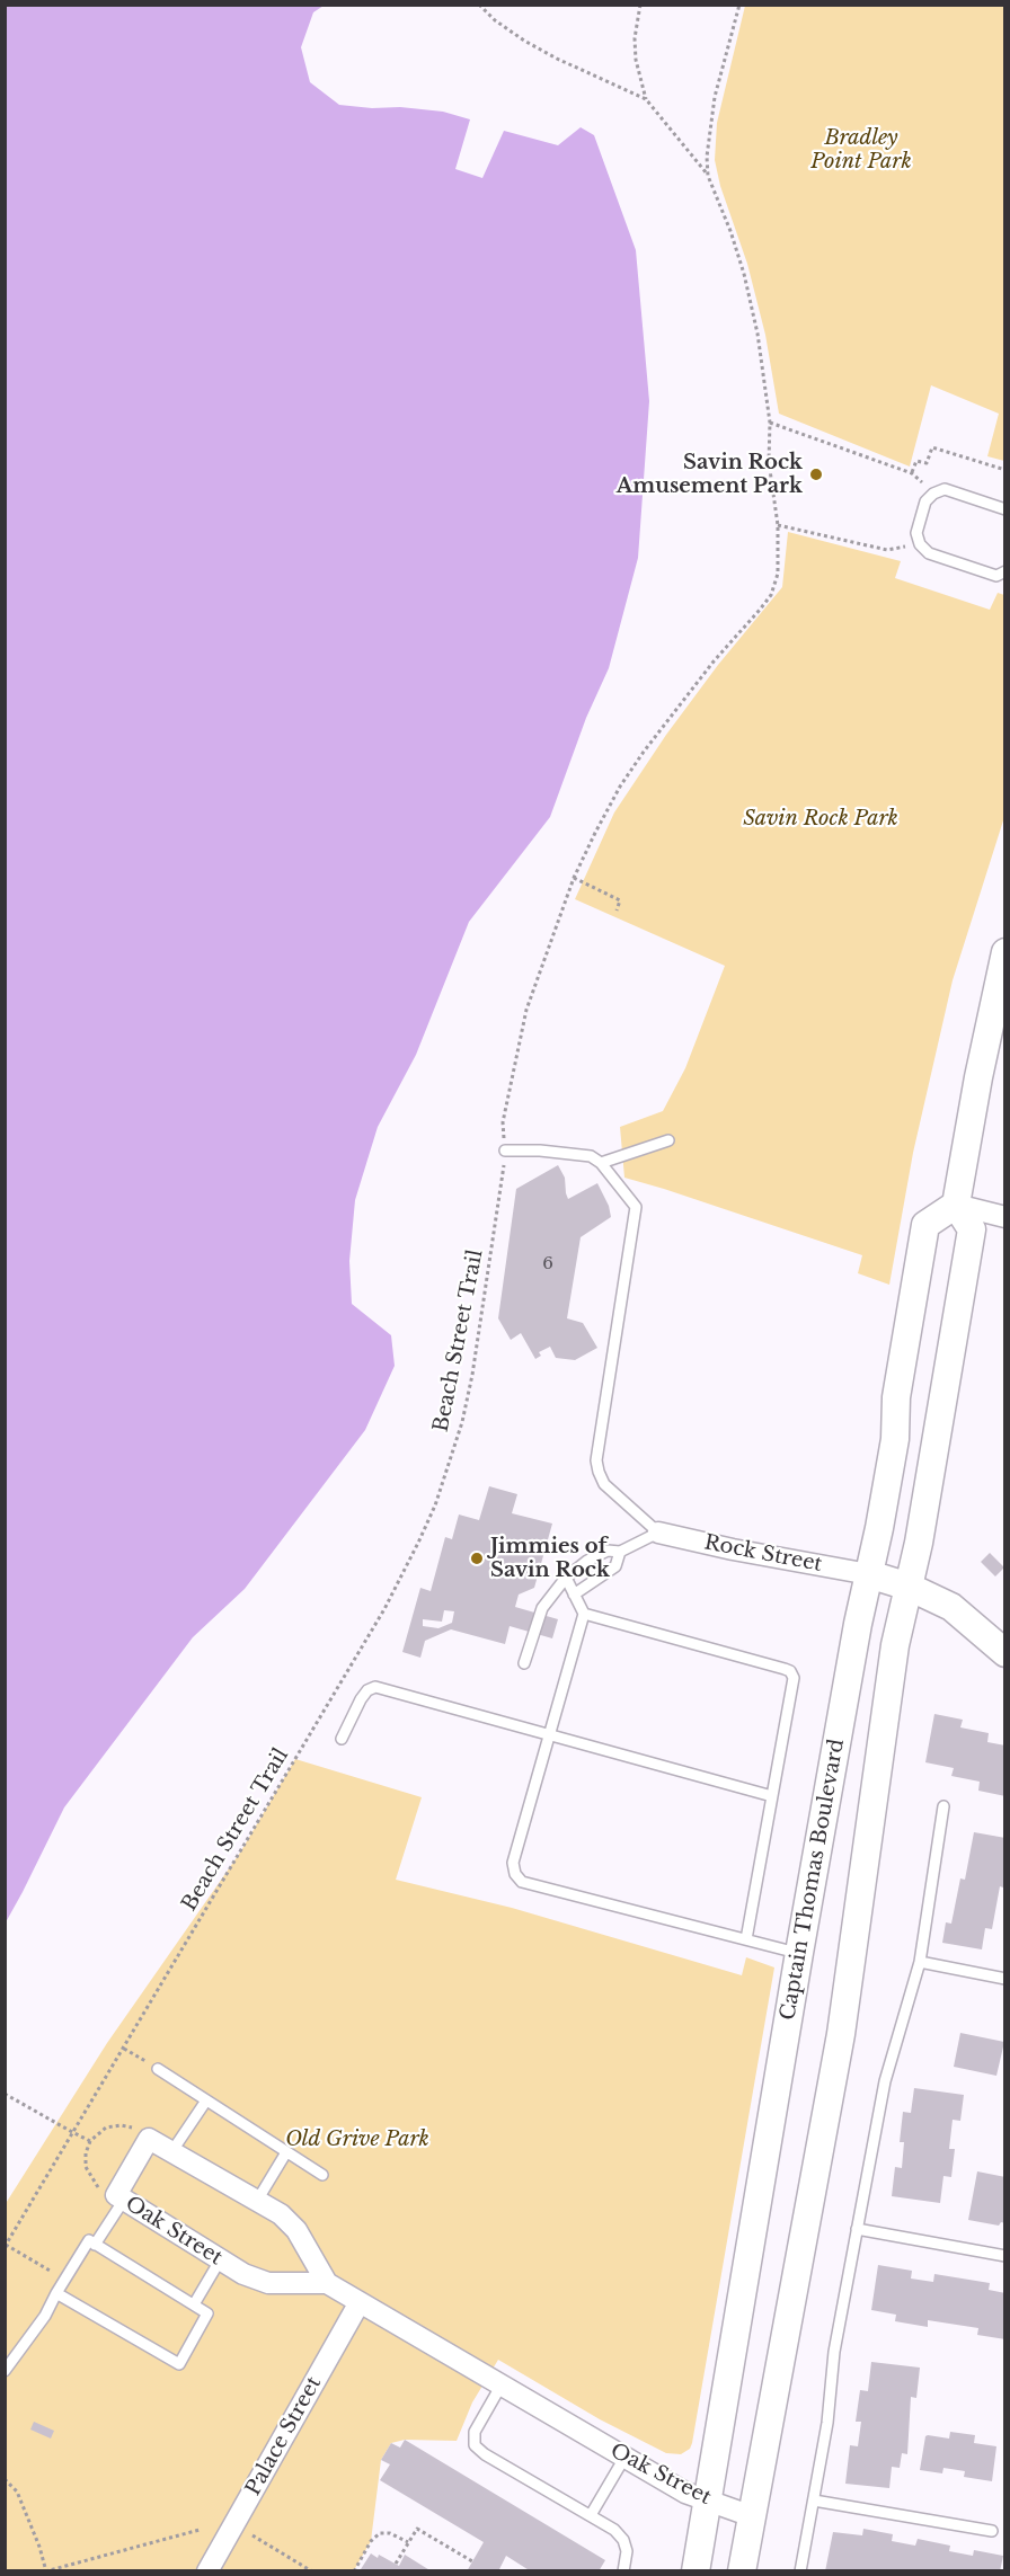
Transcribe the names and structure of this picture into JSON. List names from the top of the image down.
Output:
{
  "streets": {
    "main road": ["Captain Thomas Boulevard"],
    "street": ["Rock Street", "Oak Street", "Palace Street"],
    "path": ["Beach Street Trail"]
  },
  "crossings": [
    ["Rock Street", "Captain Thomas Boulevard"],
    ["Captain Thomas Boulevard", "Oak Street"],
    ["Oak Street", "Palace Street"]
  ],
  "parks": ["Bradley Point Park", "Savin Rock Park", "Old Grive Park"],
  "places": ["Savin Rock Amusement Park", "Jimmies of Savin Rock"],
  "house_numbers": ["6"]
}
